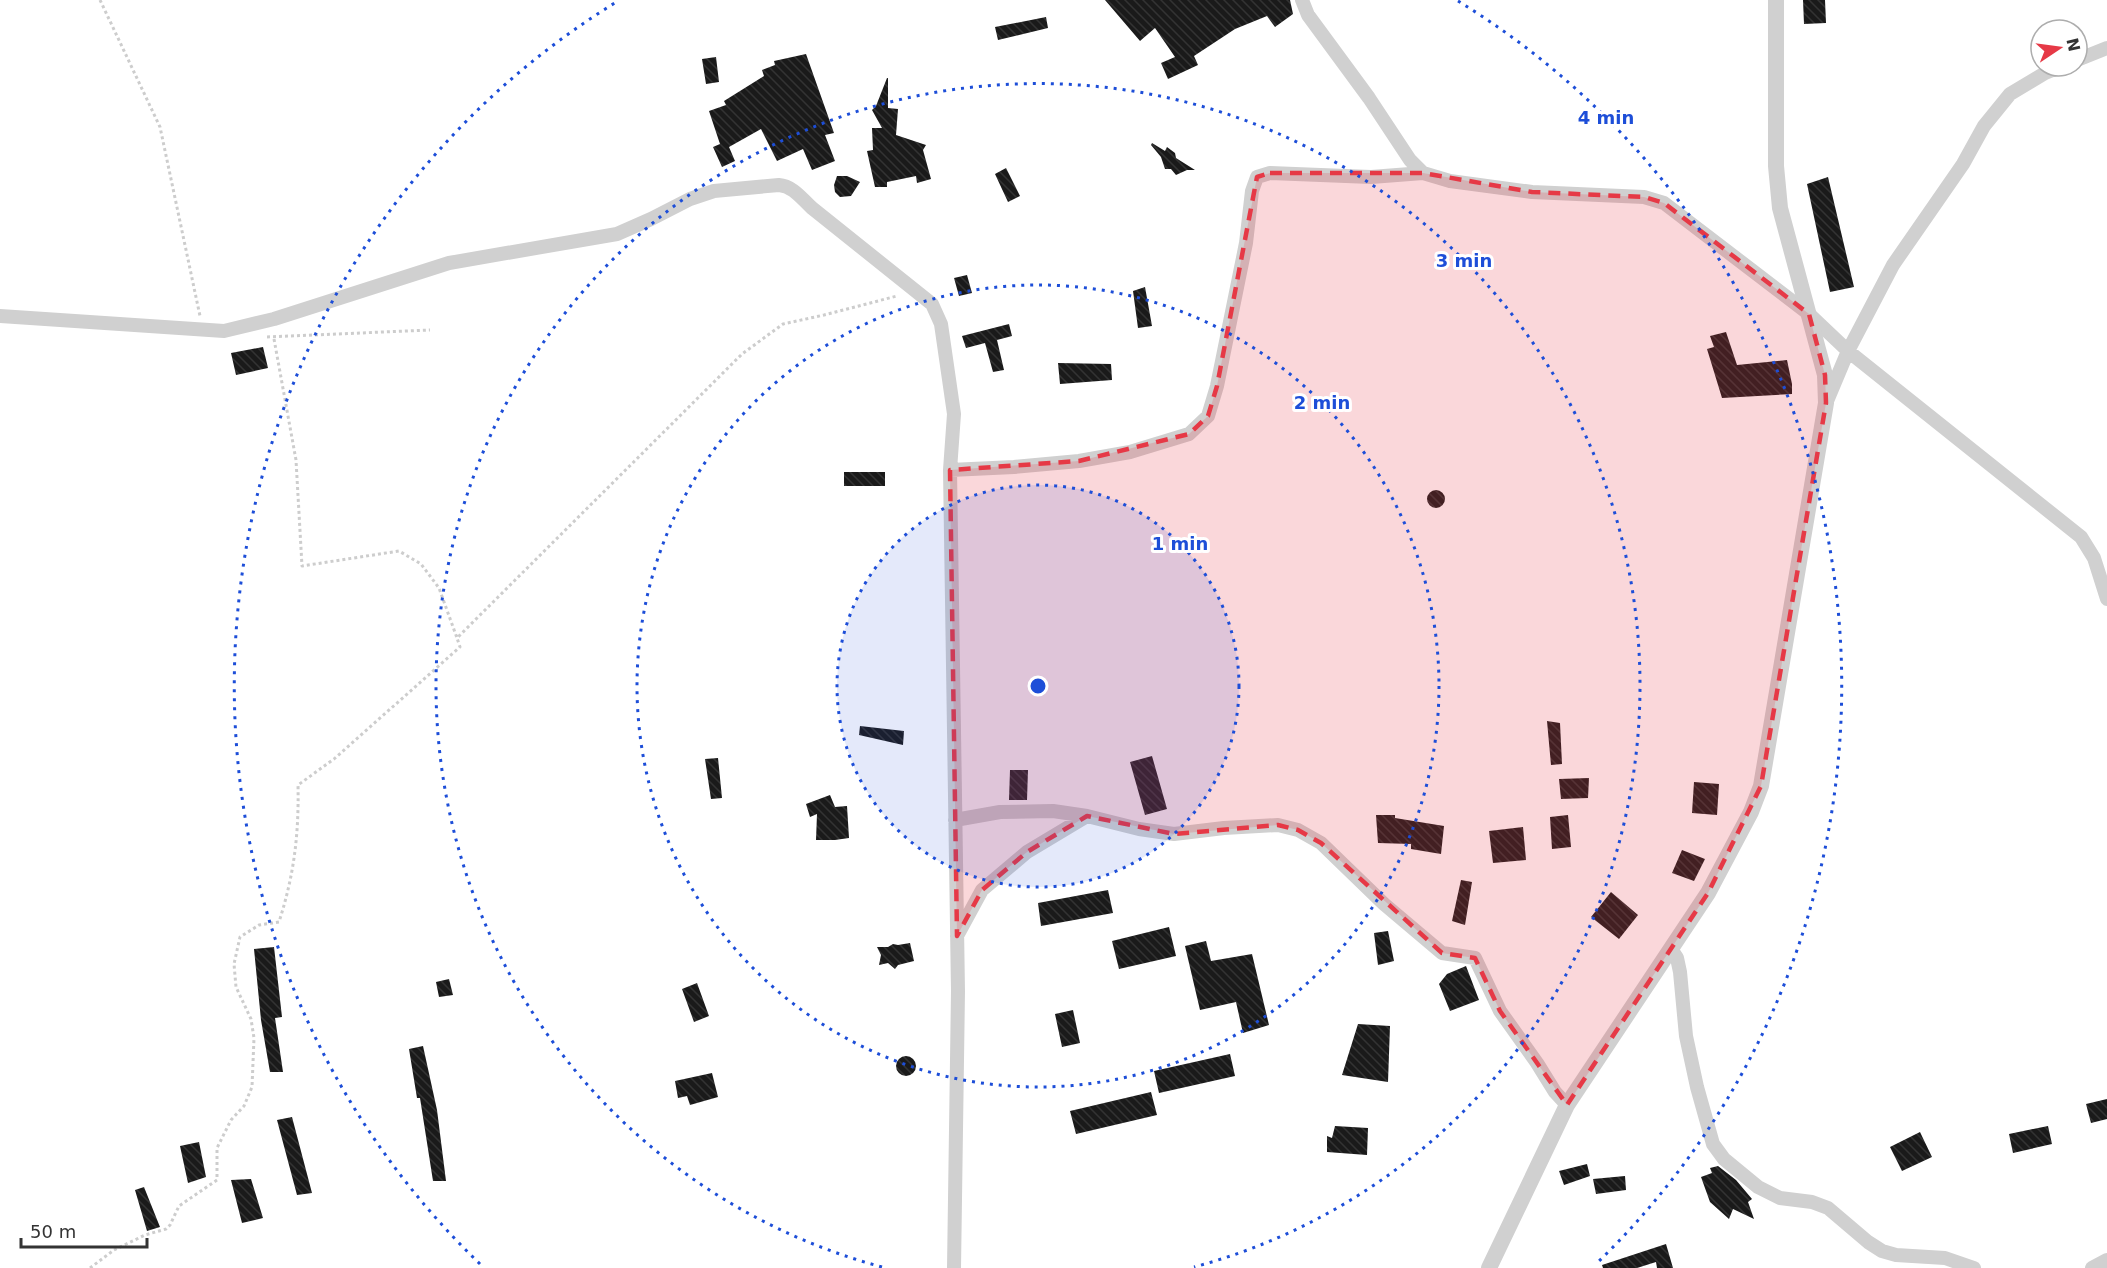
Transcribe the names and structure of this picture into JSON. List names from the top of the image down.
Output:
{
  "scale_bar": "50 m",
  "north": "right",
  "rings": [
    "4 min",
    "3 min",
    "2 min",
    "1 min"
  ]
}
